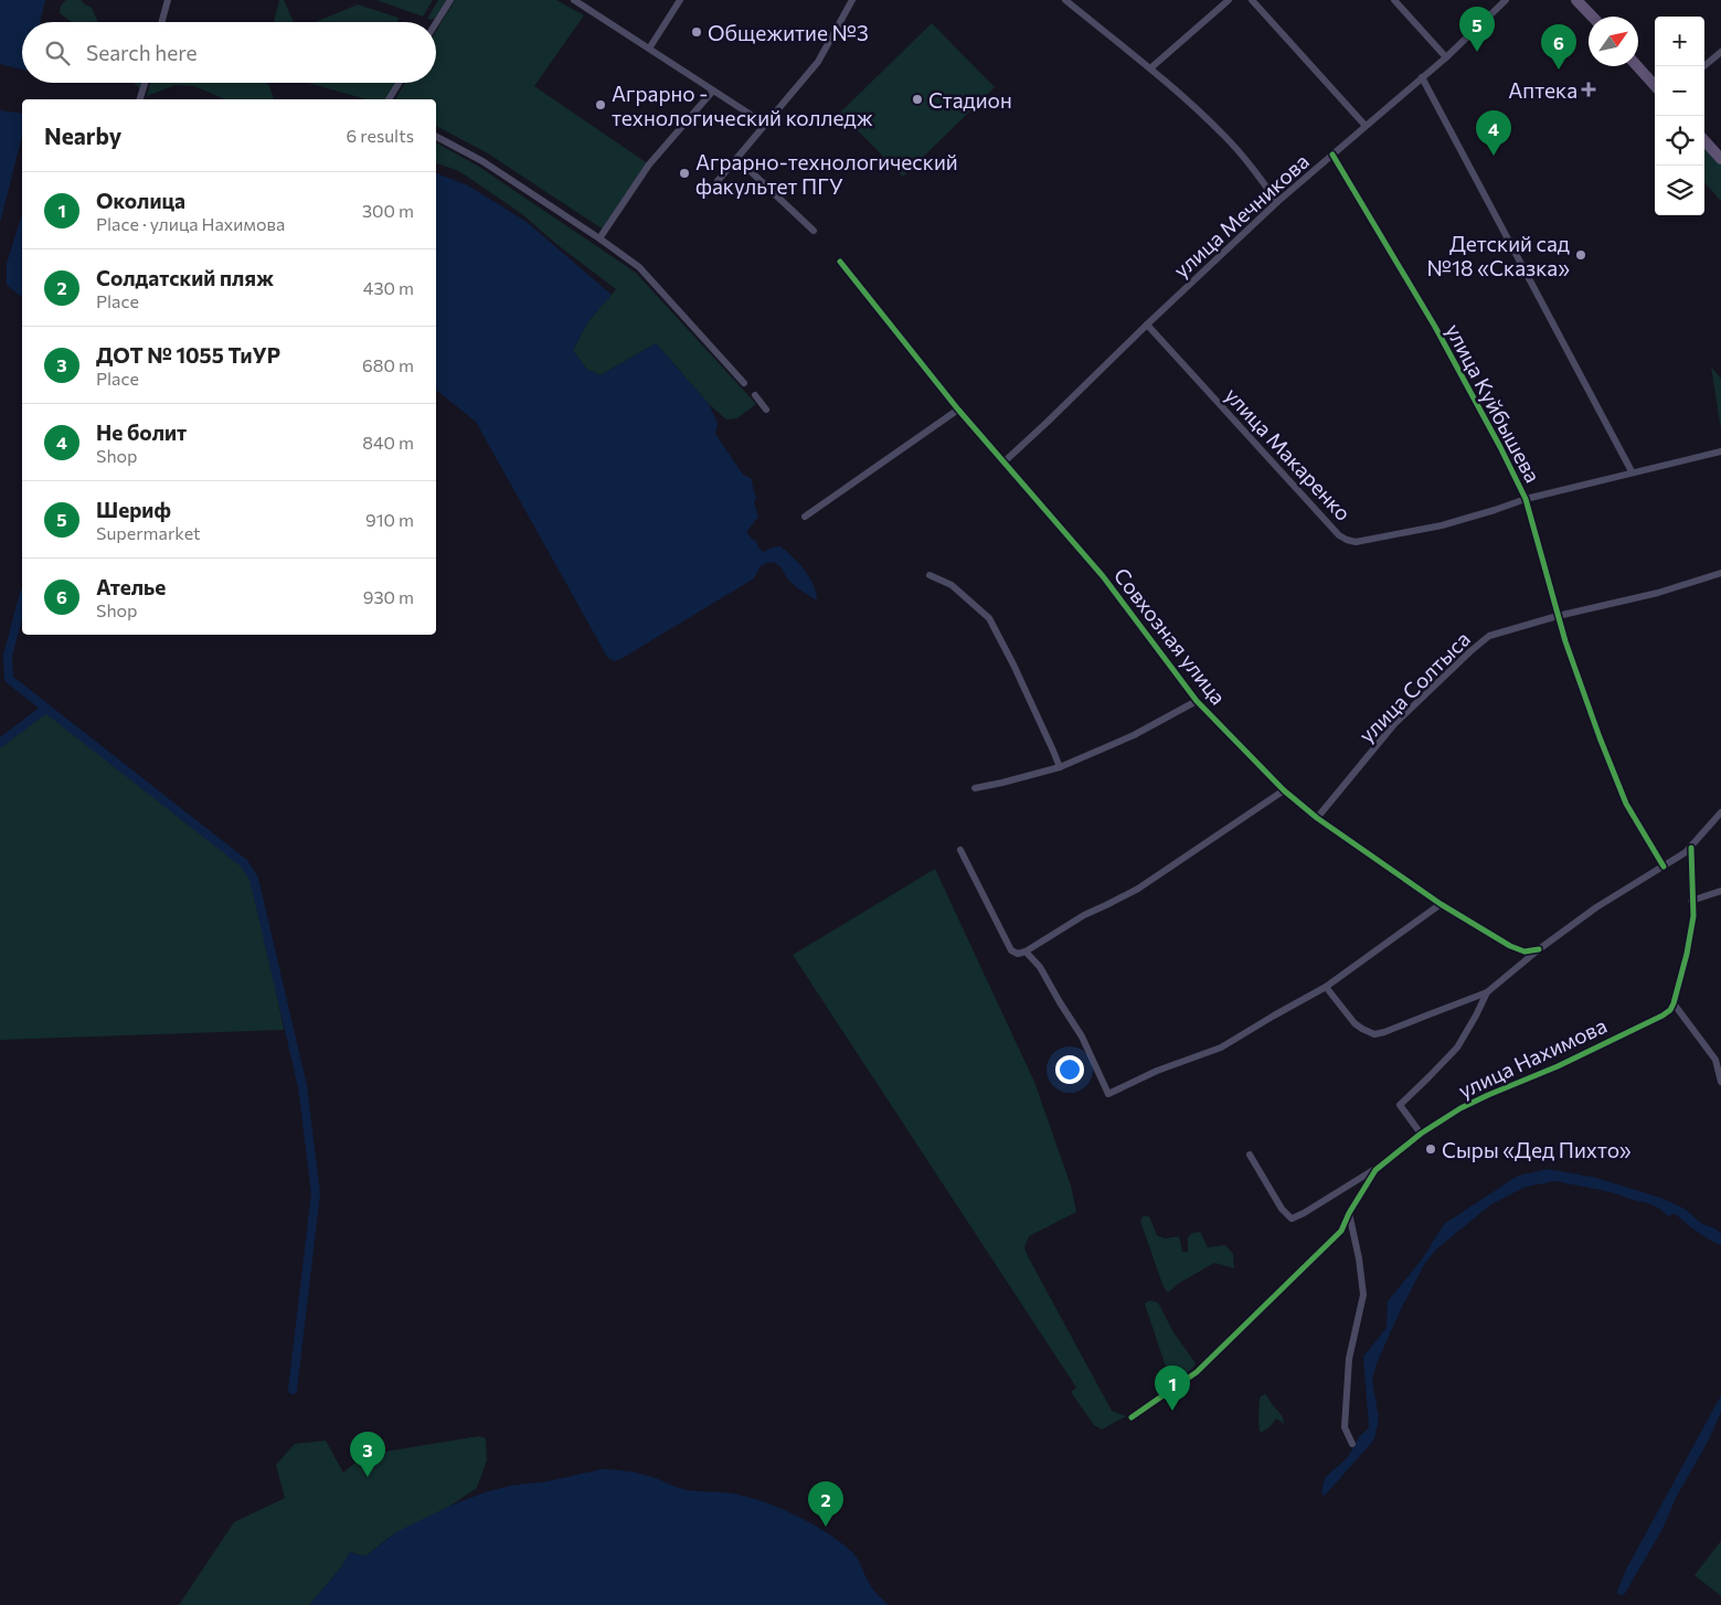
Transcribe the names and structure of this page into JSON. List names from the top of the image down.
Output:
{
  "streets": {
    "street": [
      "улица Мечникова",
      "улица Куйбышева",
      "улица Макаренко",
      "Совхозная улица",
      "улица Солтыса",
      "улица Нахимова"
    ]
  },
  "crossings": [
    ["улица Мечникова", "улица Куйбышева"],
    ["улица Мечникова", "улица Макаренко"],
    ["улица Мечникова", "Совхозная улица"],
    ["улица Куйбышева", "улица Макаренко"],
    ["улица Куйбышева", "улица Солтыса"],
    ["Совхозная улица", "улица Солтыса"]
  ],
  "places": {
    "other": [
      "Общежитие №3",
      "Стадион",
      "Аграрно - технологический колледж",
      "Аграрно-технологический факультет ПГУ",
      "Детский сад №18 «Сказка»",
      "Сыры «Дед Пихто»"
    ],
    "health": ["Аптека"]
  },
  "north": "top right",
  "page": {
    "pins": [
      "5",
      "6",
      "4",
      "1",
      "3",
      "2"
    ],
    "map_buttons": ["+", "−"],
    "search": "Search here",
    "heading": ["Nearby", "6 results"],
    "list": [
      {
        "mark": "1",
        "name": "Околица",
        "note": "Place · улица Нахимова",
        "value": "300 m"
      },
      {
        "mark": "2",
        "name": "Солдатский пляж",
        "note": "Place",
        "value": "430 m"
      },
      {
        "mark": "3",
        "name": "ДОТ № 1055 ТиУР",
        "note": "Place",
        "value": "680 m"
      },
      {
        "mark": "4",
        "name": "Не болит",
        "note": "Shop",
        "value": "840 m"
      },
      {
        "mark": "5",
        "name": "Шериф",
        "note": "Supermarket",
        "value": "910 m"
      },
      {
        "mark": "6",
        "name": "Ателье",
        "note": "Shop",
        "value": "930 m"
      }
    ]
  }
}
